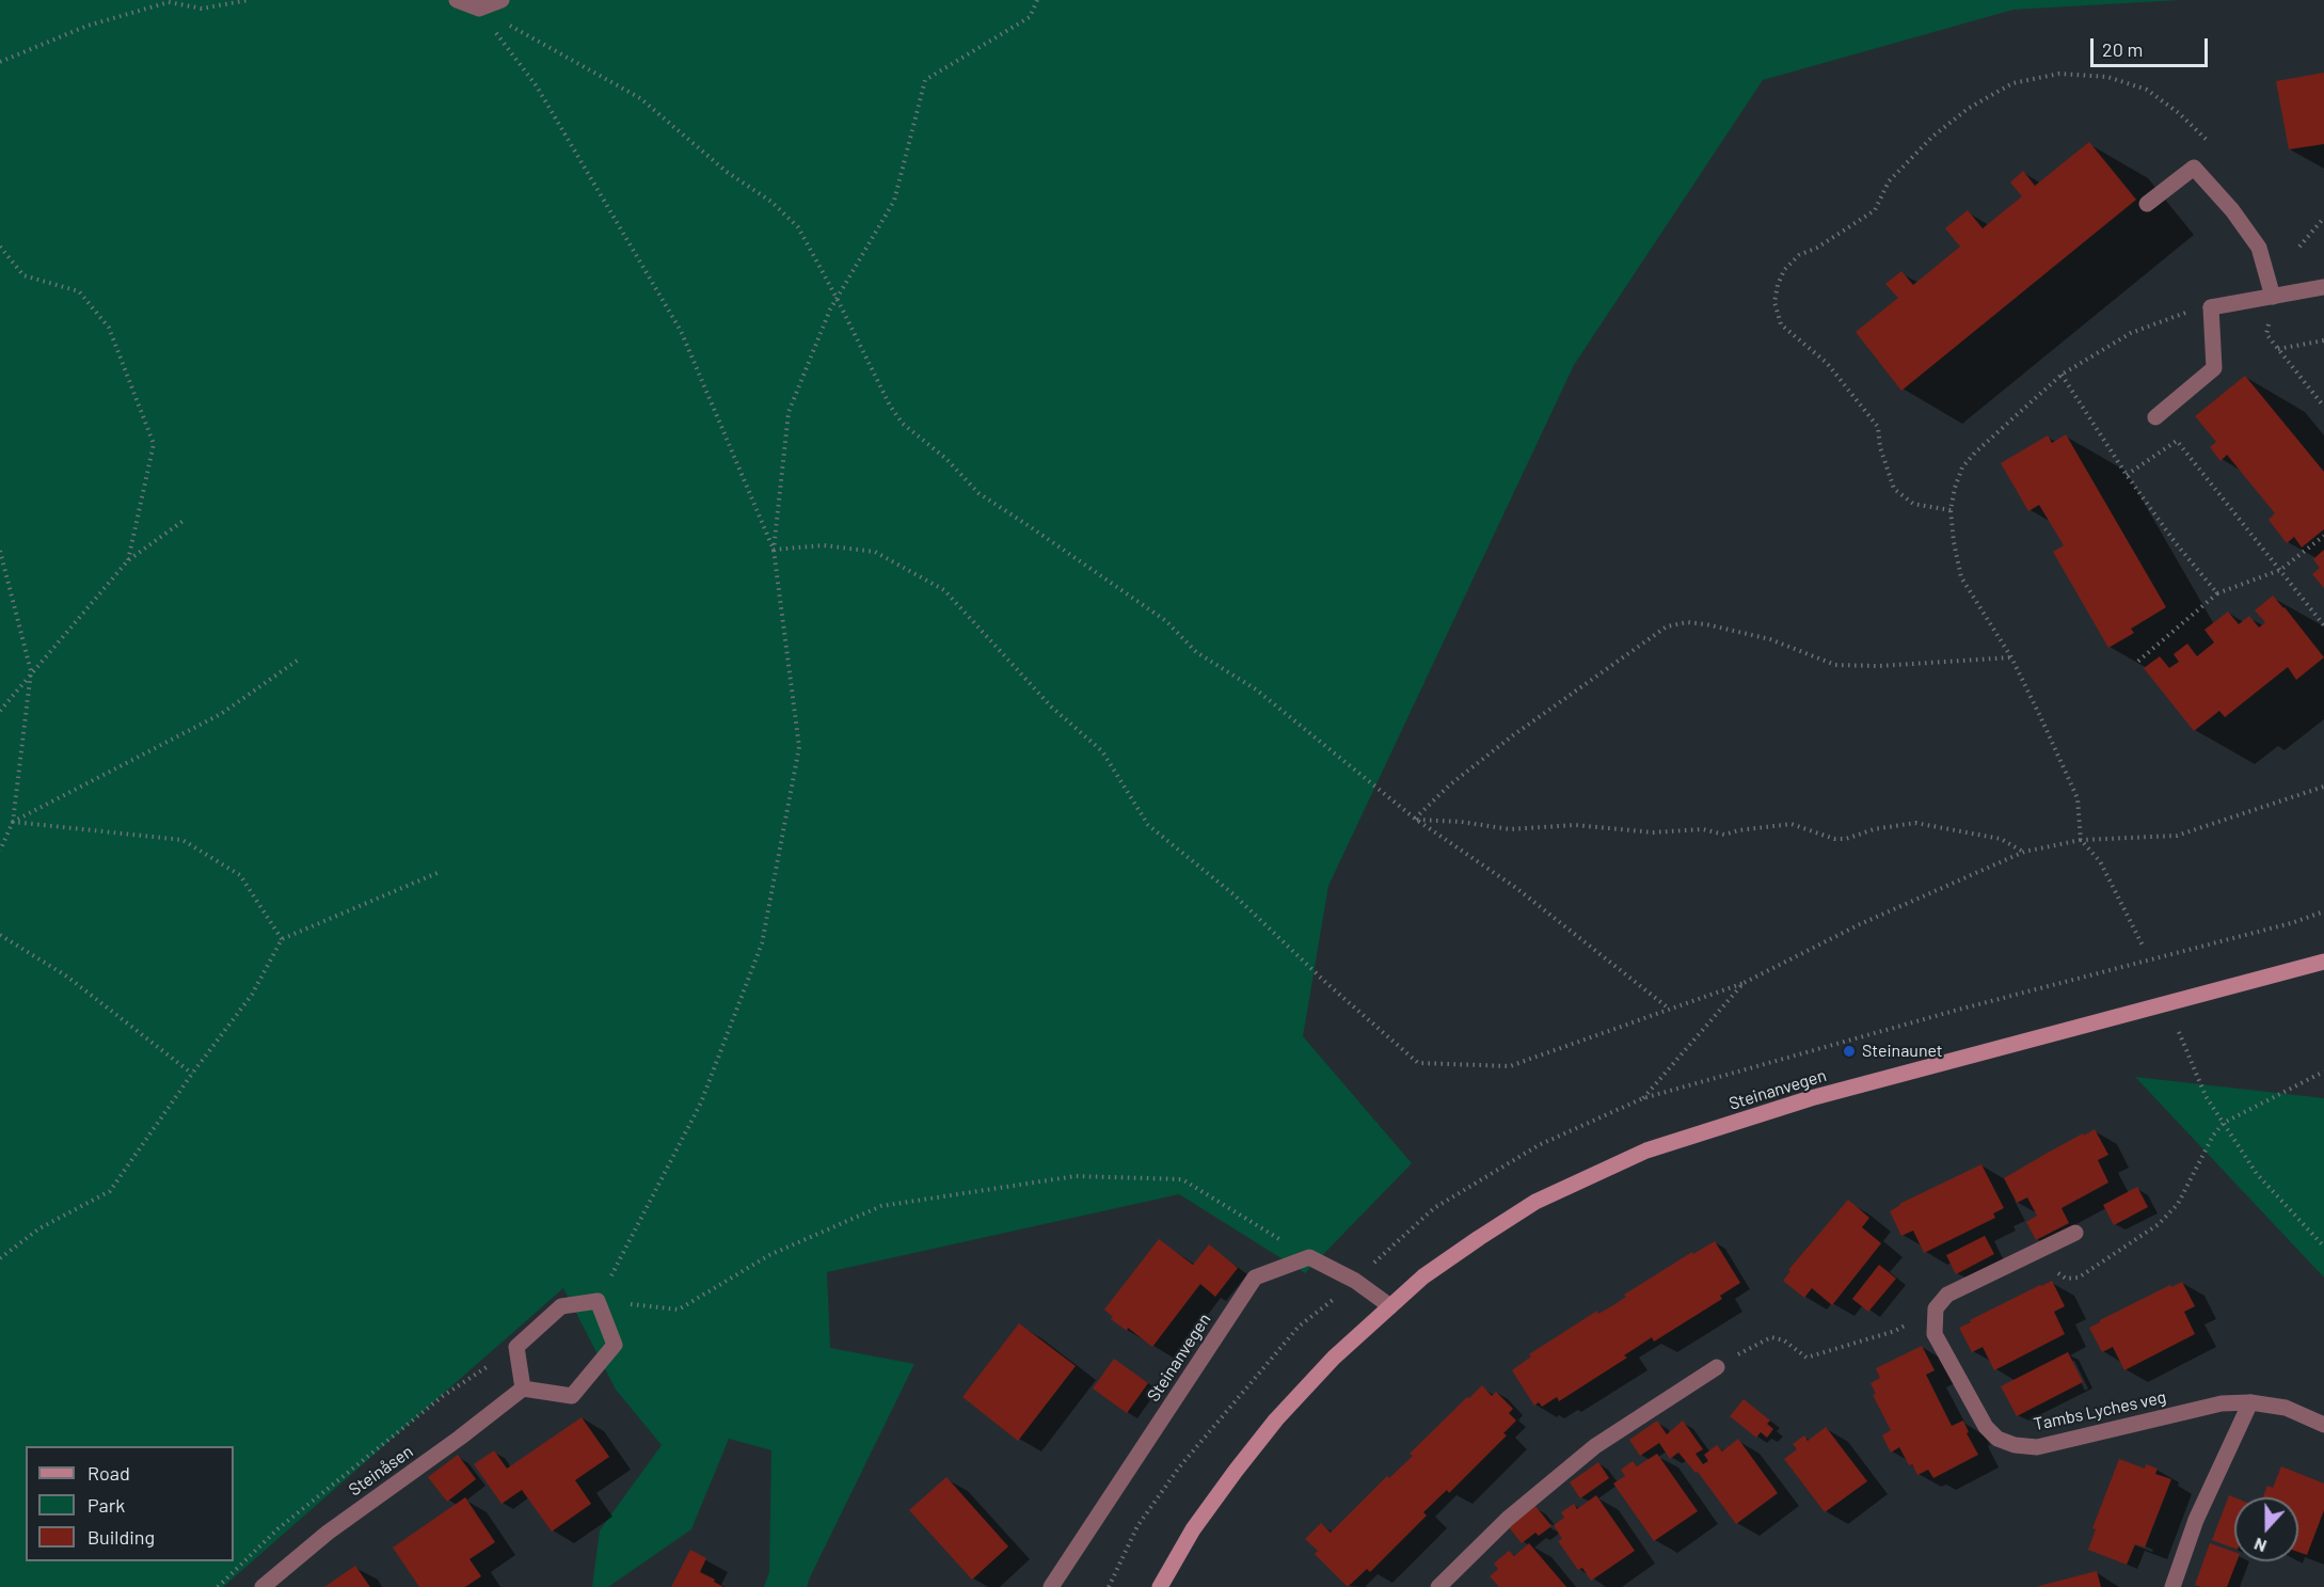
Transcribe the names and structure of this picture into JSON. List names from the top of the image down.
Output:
{
  "streets": {
    "main road": ["Steinanvegen"],
    "street": ["Tambs Lyches veg", "Steinåsen"]
  },
  "places": ["Steinaunet"],
  "legend": ["Road", "Park", "Building"],
  "scale_bar": "20 m",
  "north": "bottom"
}
